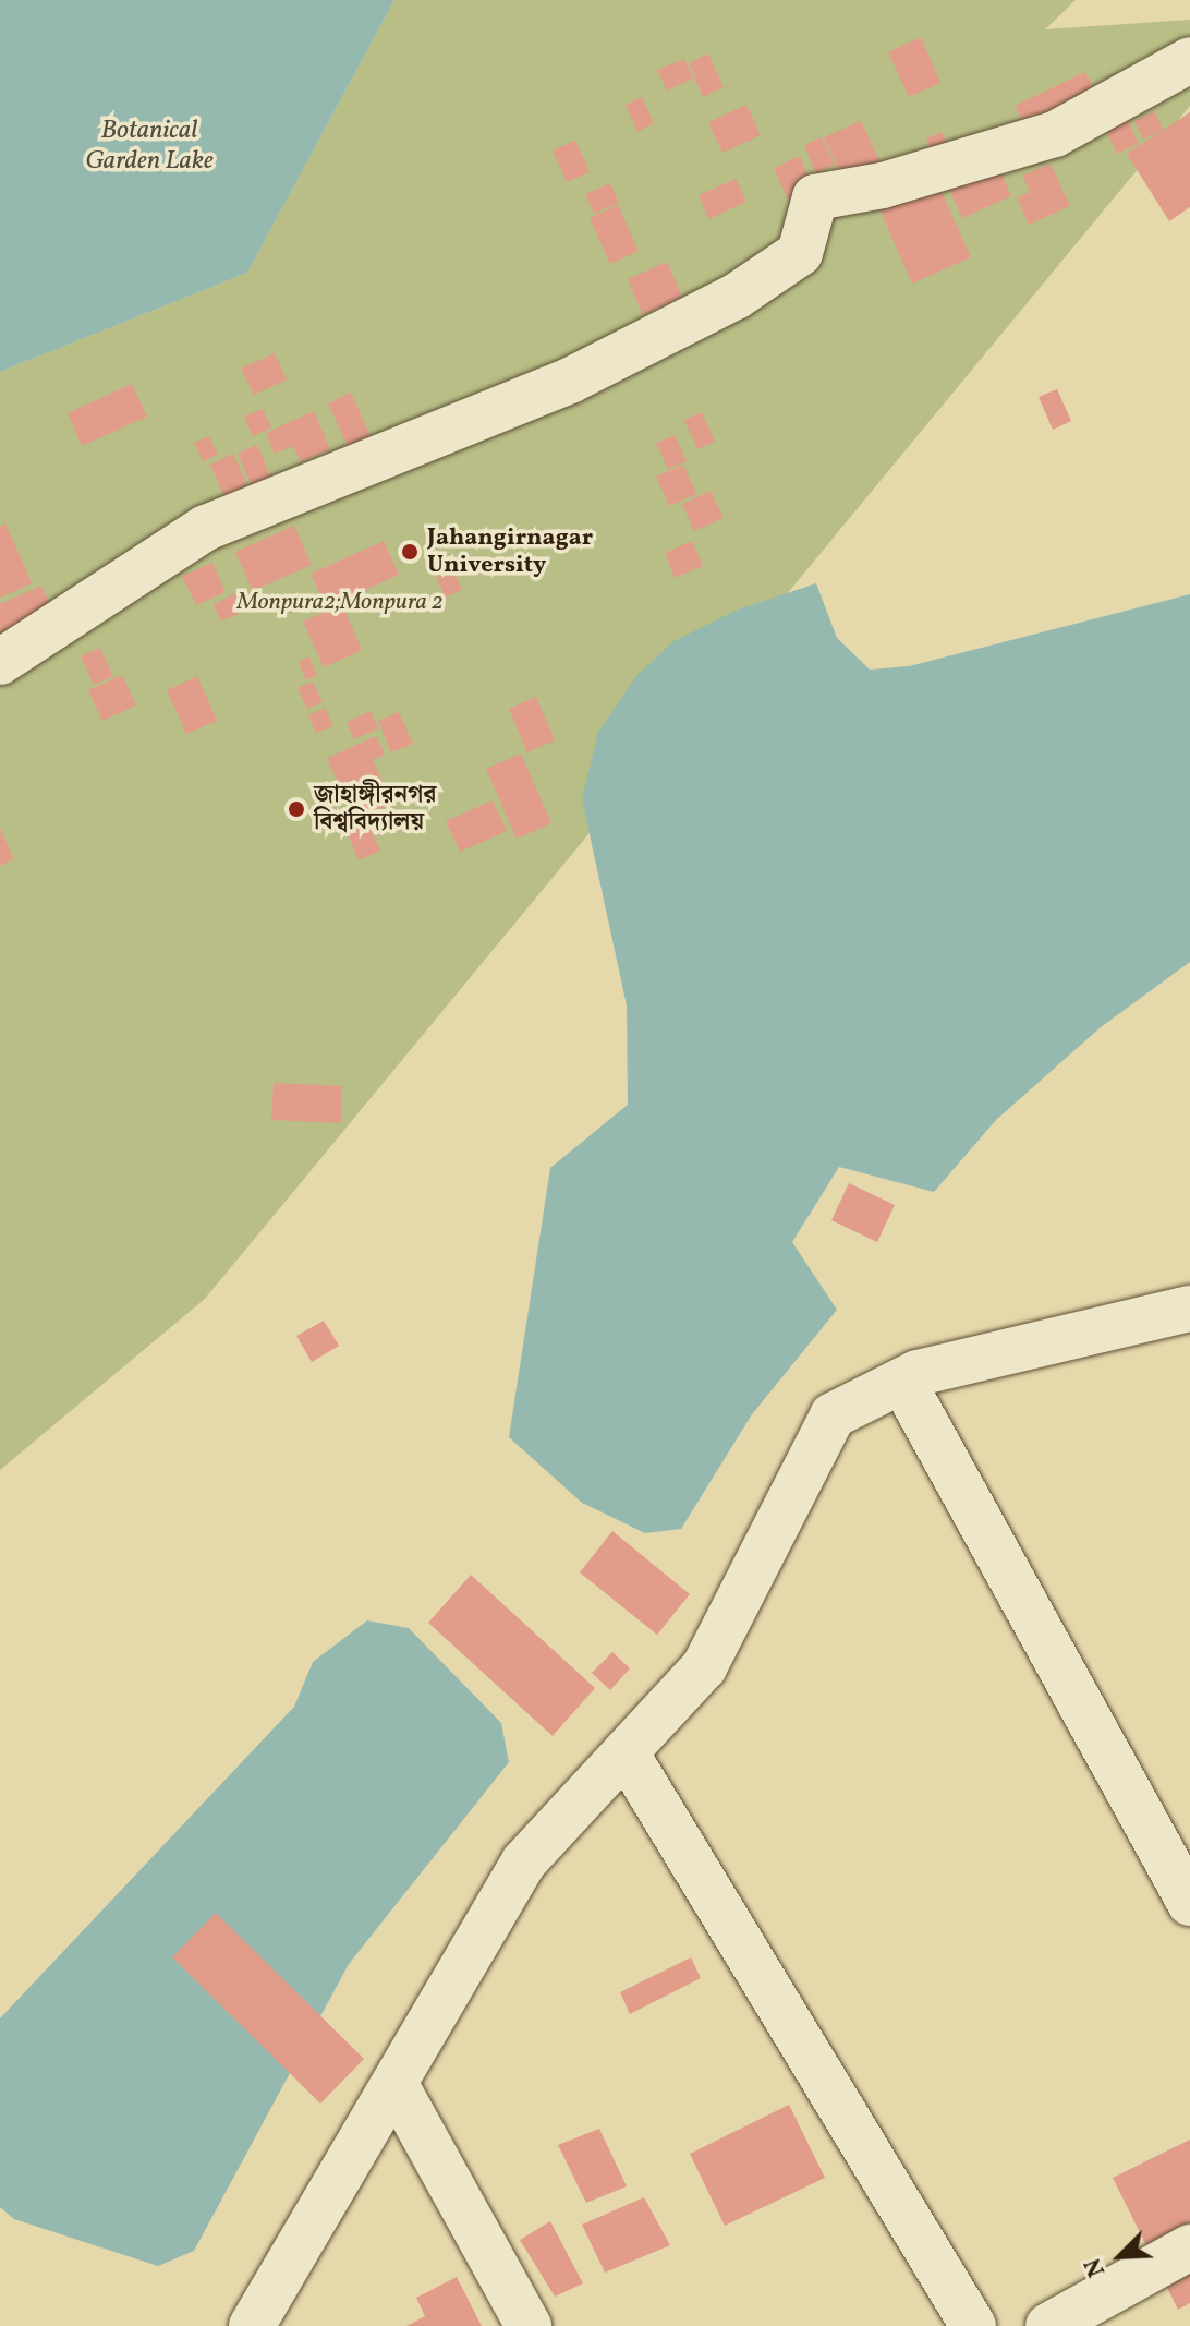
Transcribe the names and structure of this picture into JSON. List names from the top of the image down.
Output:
{
  "water": ["Botanical Garden Lake"],
  "parks": ["Monpura2;Monpura 2"],
  "places": ["Jahangirnagar University", "জাহাঙ্গীরনগর বিশ্ববিদ্যালয়"],
  "north": "bottom left"
}
